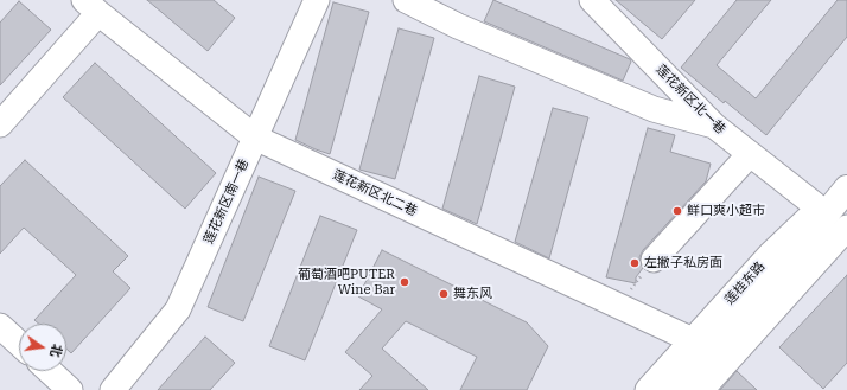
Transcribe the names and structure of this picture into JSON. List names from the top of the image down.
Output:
{
  "streets": {
    "street": [
      "莲花新区北一巷",
      "莲花新区北二巷",
      "莲花新区南一巷",
      "莲桂东路"
    ]
  },
  "crossings": [
    ["莲花新区北一巷", "莲桂东路"],
    ["莲花新区北二巷", "莲花新区南一巷"],
    ["莲花新区北二巷", "莲桂东路"]
  ],
  "places": [
    "鲜口爽小超市",
    "左撇子私房面",
    "葡萄酒吧PUTER Wine Bar",
    "舞东风"
  ],
  "north": "right"
}
